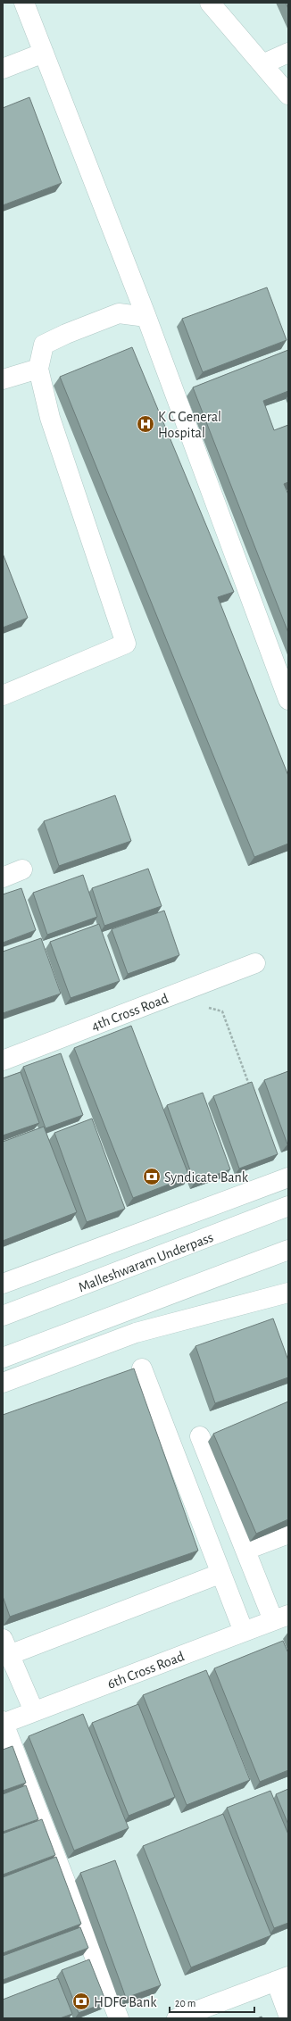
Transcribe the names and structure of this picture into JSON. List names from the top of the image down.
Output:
{
  "streets": {
    "main road": ["4th Cross Road", "Malleshwaram Underpass", "6th Cross Road"]
  },
  "places": {
    "hospital": ["K C General Hospital"],
    "bank": ["Syndicate Bank", "HDFC Bank"]
  },
  "scale_bar": "20 m"
}
